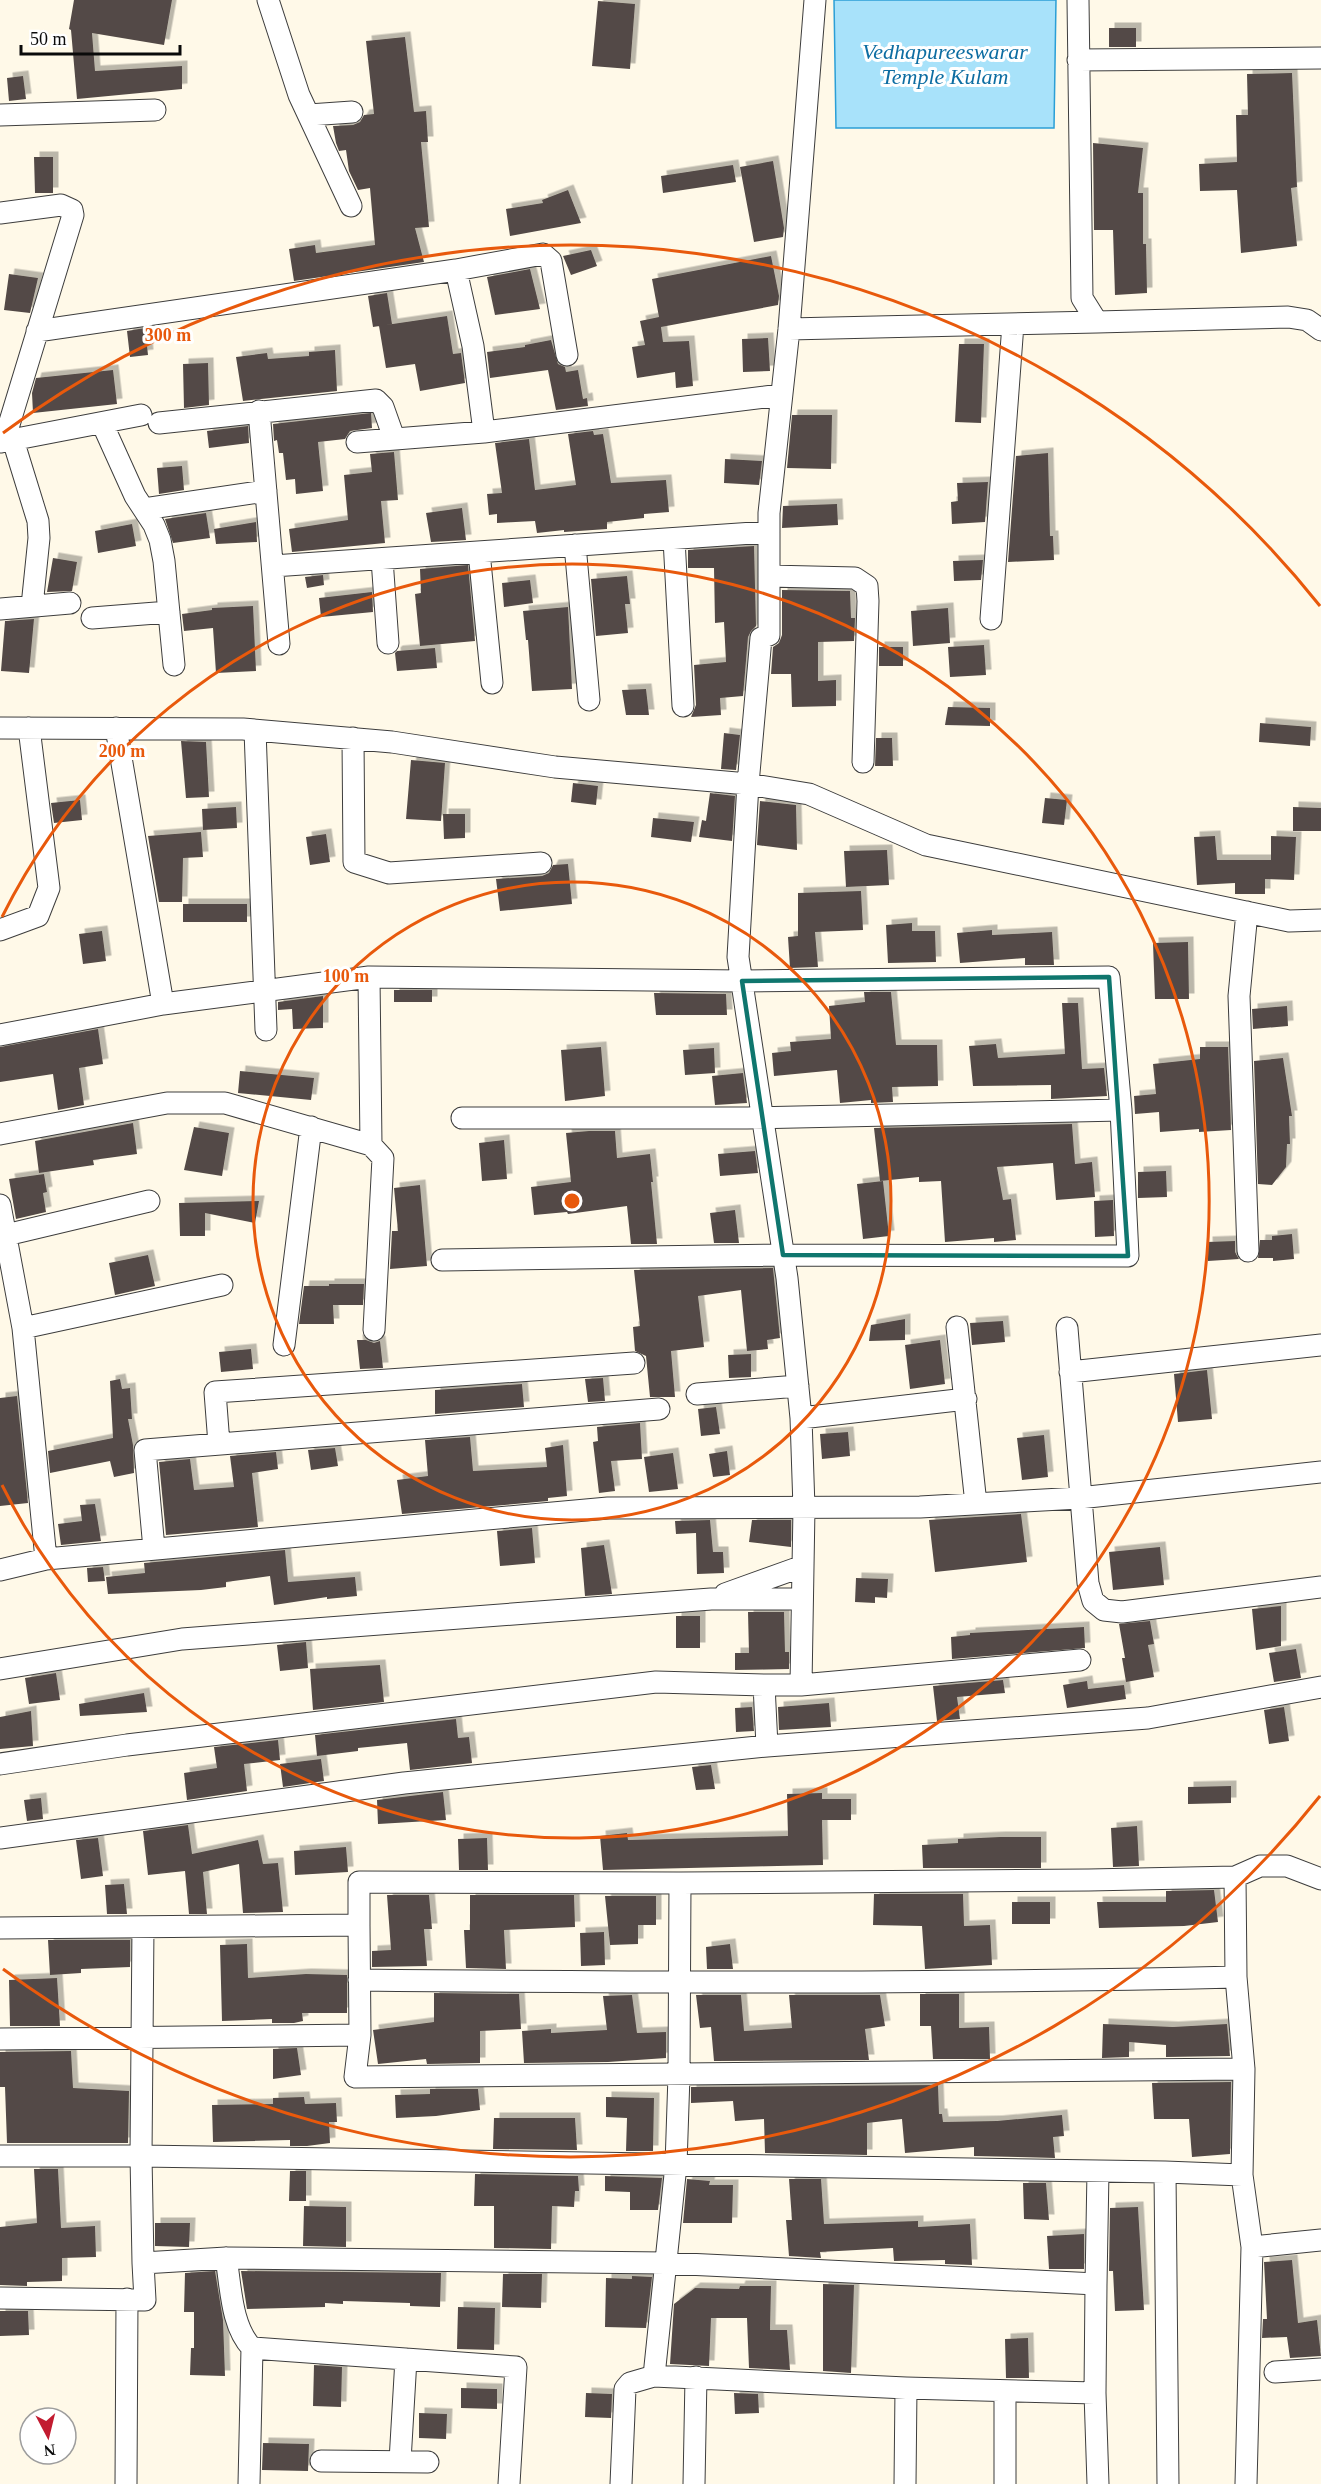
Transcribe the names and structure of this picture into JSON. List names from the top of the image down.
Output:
{
  "water": ["Vedhapureeswarar Temple Kulam"],
  "scale_bar": "50 m",
  "north": "bottom",
  "rings": ["300 m", "200 m", "100 m"]
}
